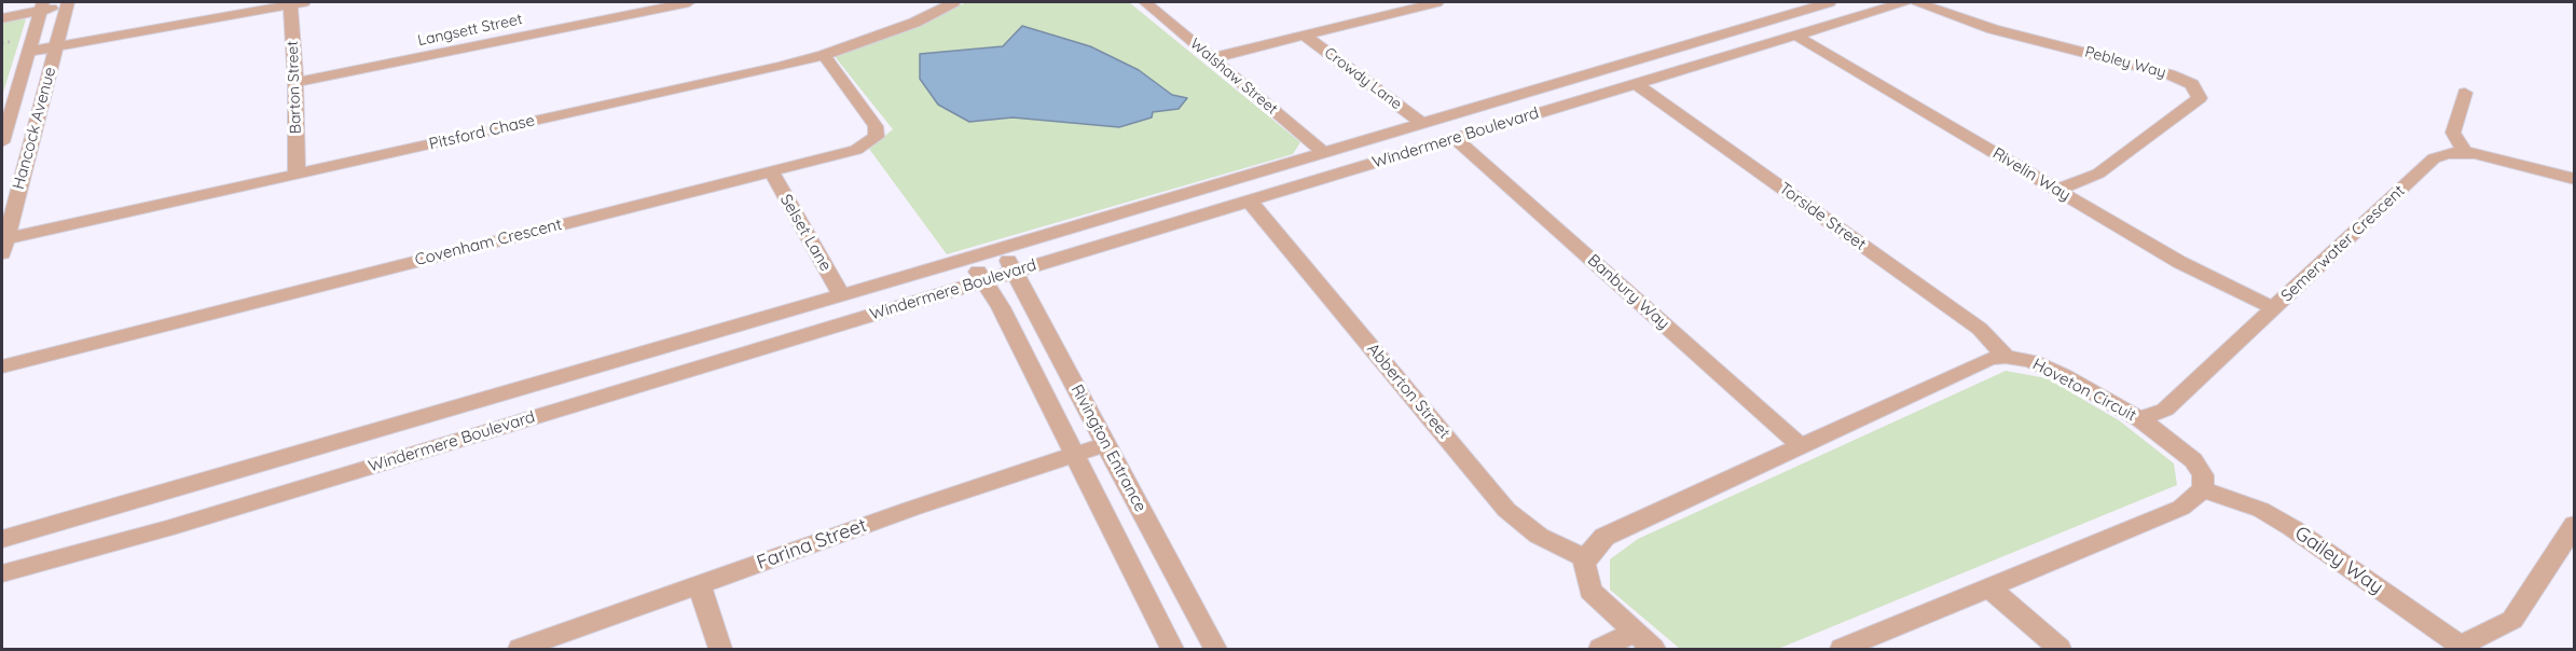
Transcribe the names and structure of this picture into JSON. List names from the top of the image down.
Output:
{
  "streets": {
    "street": [
      "Langsett Street",
      "Pebley Way",
      "Walshaw Street",
      "Crowdy Lane",
      "Barton Street",
      "Hancock Avenue",
      "Pitsford Chase",
      "Windermere Boulevard",
      "Rivelin Way",
      "Torside Street",
      "Selset Lane",
      "Covenham Crescent",
      "Semerwater Crescent",
      "Banbury Way",
      "Hoveton Circuit",
      "Abberton Street",
      "Rivington Entrance",
      "Farina Street",
      "Gailey Way"
    ]
  },
  "crossings": [
    ["Langsett Street", "Barton Street"],
    ["Pebley Way", "Rivelin Way"],
    ["Walshaw Street", "Windermere Boulevard"],
    ["Crowdy Lane", "Windermere Boulevard"],
    ["Barton Street", "Pitsford Chase"],
    ["Hancock Avenue", "Pitsford Chase"],
    ["Pitsford Chase", "Covenham Crescent"],
    ["Windermere Boulevard", "Rivelin Way"],
    ["Windermere Boulevard", "Torside Street"],
    ["Windermere Boulevard", "Selset Lane"],
    ["Windermere Boulevard", "Banbury Way"],
    ["Windermere Boulevard", "Abberton Street"],
    ["Windermere Boulevard", "Rivington Entrance"],
    ["Rivelin Way", "Semerwater Crescent"],
    ["Torside Street", "Hoveton Circuit"],
    ["Selset Lane", "Covenham Crescent"],
    ["Semerwater Crescent", "Hoveton Circuit"],
    ["Banbury Way", "Hoveton Circuit"],
    ["Hoveton Circuit", "Abberton Street"],
    ["Hoveton Circuit", "Gailey Way"],
    ["Rivington Entrance", "Farina Street"]
  ]
}
